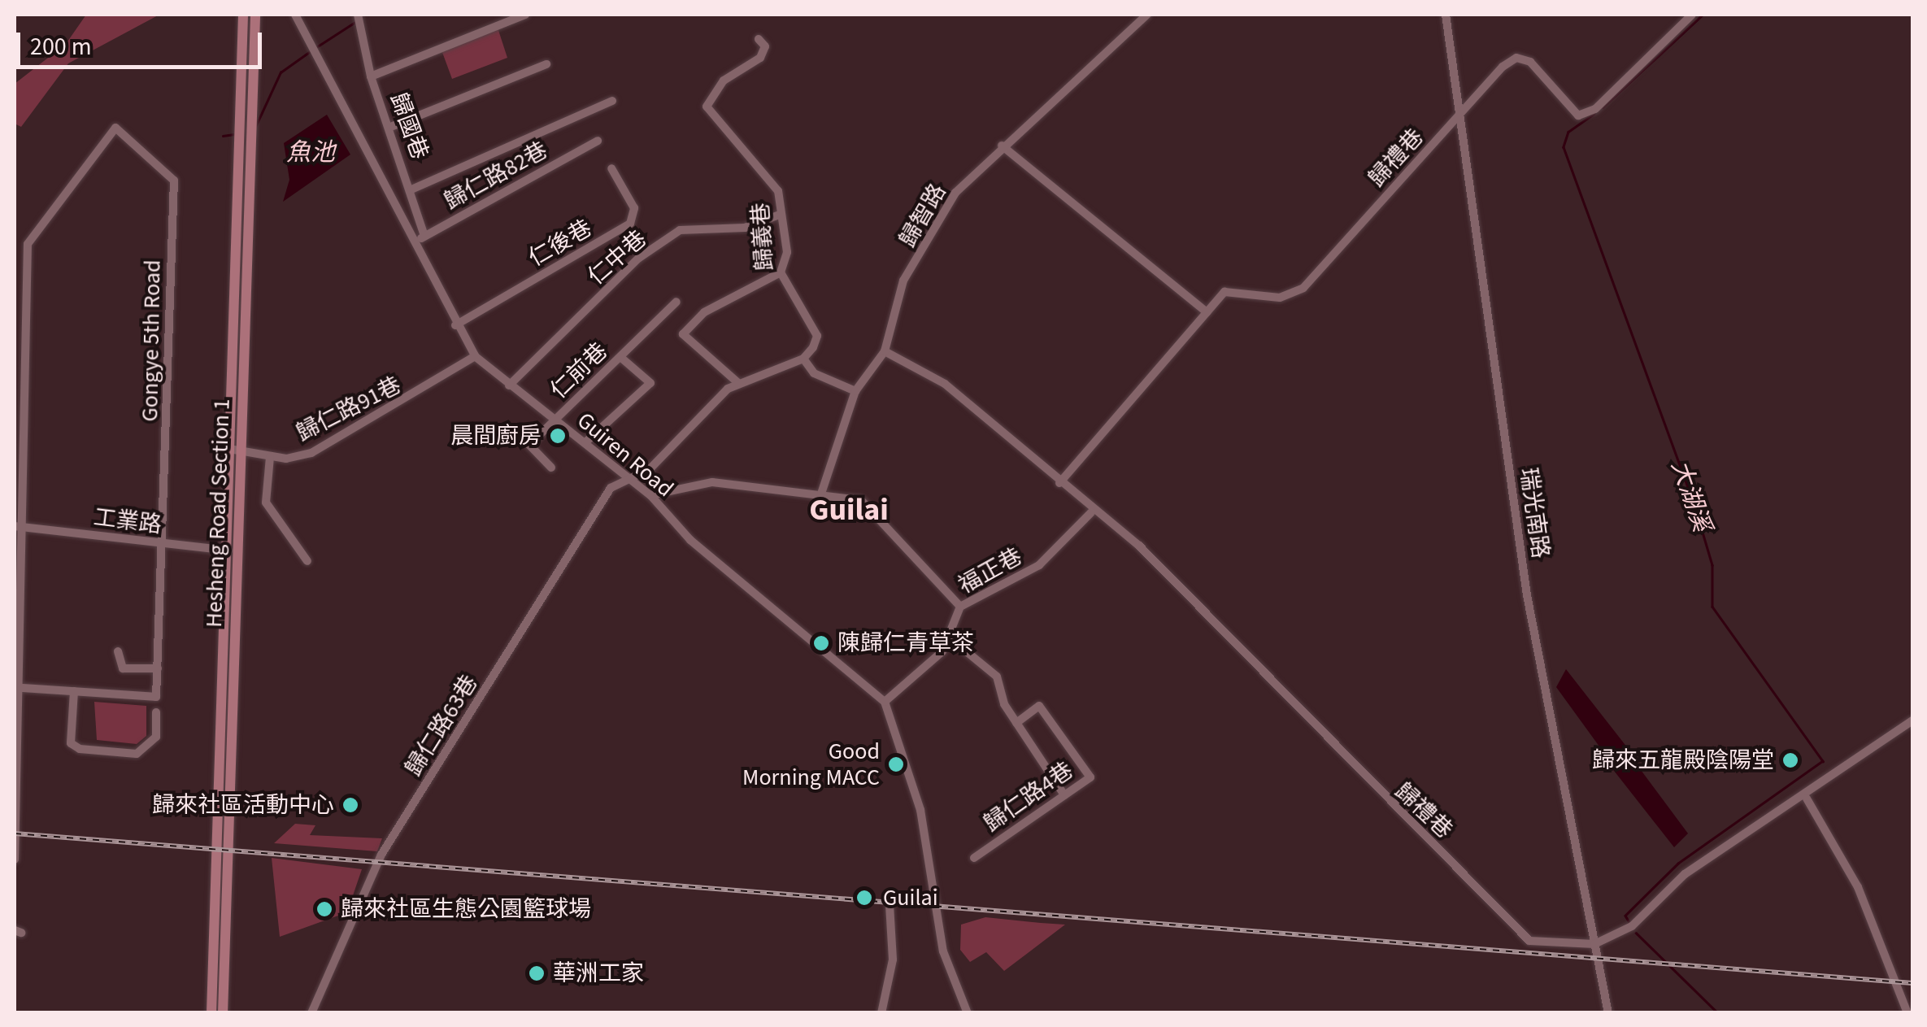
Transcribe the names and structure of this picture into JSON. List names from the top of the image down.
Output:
{
  "streets": {
    "main road": ["Hesheng Road Section 1"],
    "street": [
      "歸國巷",
      "歸禮巷",
      "歸仁路82巷",
      "歸智路",
      "歸義巷",
      "仁後巷",
      "仁中巷",
      "Gongye 5th Road",
      "仁前巷",
      "歸仁路91巷",
      "Guiren Road",
      "瑞光南路",
      "工業路",
      "福正巷",
      "歸仁路63巷",
      "歸仁路4巷"
    ]
  },
  "crossings": [
    ["歸國巷", "歸仁路82巷"],
    ["歸禮巷", "歸智路"],
    ["歸禮巷", "瑞光南路"],
    ["歸禮巷", "福正巷"],
    ["歸仁路82巷", "Guiren Road"],
    ["歸義巷", "仁中巷"],
    ["仁後巷", "Guiren Road"],
    ["仁中巷", "Guiren Road"],
    ["Gongye 5th Road", "工業路"],
    ["仁前巷", "Guiren Road"],
    ["歸仁路91巷", "Guiren Road"],
    ["歸仁路91巷", "Hesheng Road Section 1"],
    ["Guiren Road", "歸仁路63巷"],
    ["Hesheng Road Section 1", "工業路"]
  ],
  "districts": ["Guilai"],
  "water": ["魚池", "大湖溪"],
  "places": [
    "晨間廚房",
    "陳歸仁青草茶",
    "歸來五龍殿陰陽堂",
    "Good Morning MACC",
    "歸來社區活動中心",
    "Guilai",
    "歸來社區生態公園籃球場",
    "華洲工家"
  ],
  "scale_bar": "200 m"
}
